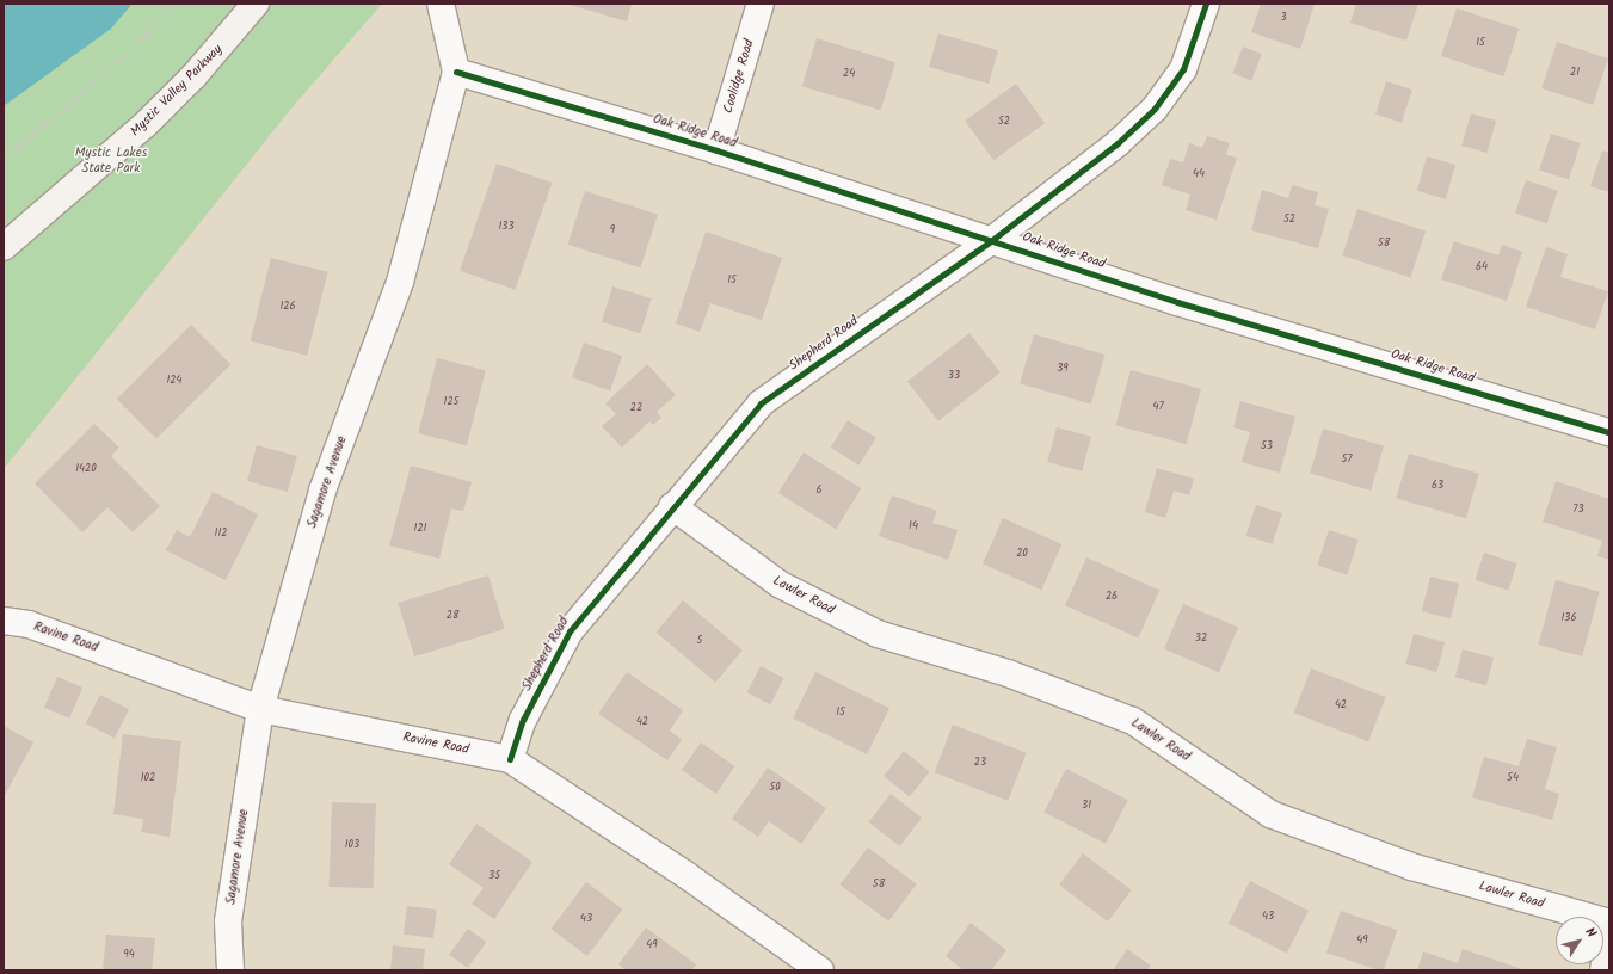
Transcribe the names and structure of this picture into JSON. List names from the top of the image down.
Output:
{
  "streets": {
    "main road": ["Mystic Valley Parkway"],
    "street": [
      "Coolidge Road",
      "Oak Ridge Road",
      "Shepherd Road",
      "Sagamore Avenue",
      "Lawler Road",
      "Ravine Road"
    ]
  },
  "crossings": [
    ["Coolidge Road", "Oak Ridge Road"],
    ["Oak Ridge Road", "Shepherd Road"],
    ["Oak Ridge Road", "Sagamore Avenue"],
    ["Shepherd Road", "Lawler Road"],
    ["Shepherd Road", "Ravine Road"],
    ["Sagamore Avenue", "Ravine Road"]
  ],
  "parks": ["Mystic Lakes State Park"],
  "house_numbers": [
    "3",
    "15",
    "21",
    "24",
    "52",
    "44",
    "52",
    "133",
    "9",
    "58",
    "64",
    "15",
    "126",
    "39",
    "33",
    "124",
    "125",
    "47",
    "22",
    "53",
    "57",
    "1420",
    "63",
    "6",
    "73",
    "14",
    "121",
    "112",
    "20",
    "26",
    "28",
    "136",
    "32",
    "5",
    "42",
    "15",
    "42",
    "23",
    "102",
    "54",
    "50",
    "31",
    "103",
    "35",
    "58",
    "43",
    "43",
    "49",
    "49",
    "94"
  ],
  "north": "top right"
}
